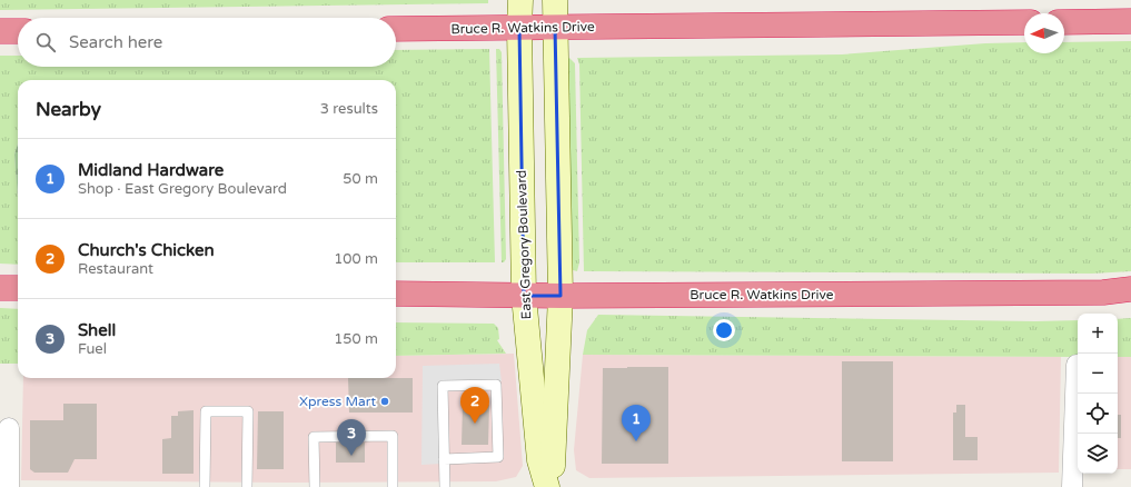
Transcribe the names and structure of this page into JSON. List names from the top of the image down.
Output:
{
  "streets": {
    "highway": ["Bruce R. Watkins Drive"],
    "main road": ["East Gregory Boulevard"]
  },
  "crossings": [
    ["Bruce R. Watkins Drive", "East Gregory Boulevard"]
  ],
  "places": ["Xpress Mart"],
  "north": "left",
  "page": {
    "search": "Search here",
    "heading": ["Nearby", "3 results"],
    "list": [
      {
        "mark": "1",
        "name": "Midland Hardware",
        "note": "Shop · East Gregory Boulevard",
        "value": "50 m"
      },
      {
        "mark": "2",
        "name": "Church's Chicken",
        "note": "Restaurant",
        "value": "100 m"
      },
      {
        "mark": "3",
        "name": "Shell",
        "note": "Fuel",
        "value": "150 m"
      }
    ],
    "map_buttons": ["+", "−"],
    "pins": ["2", "1", "3"]
  }
}
